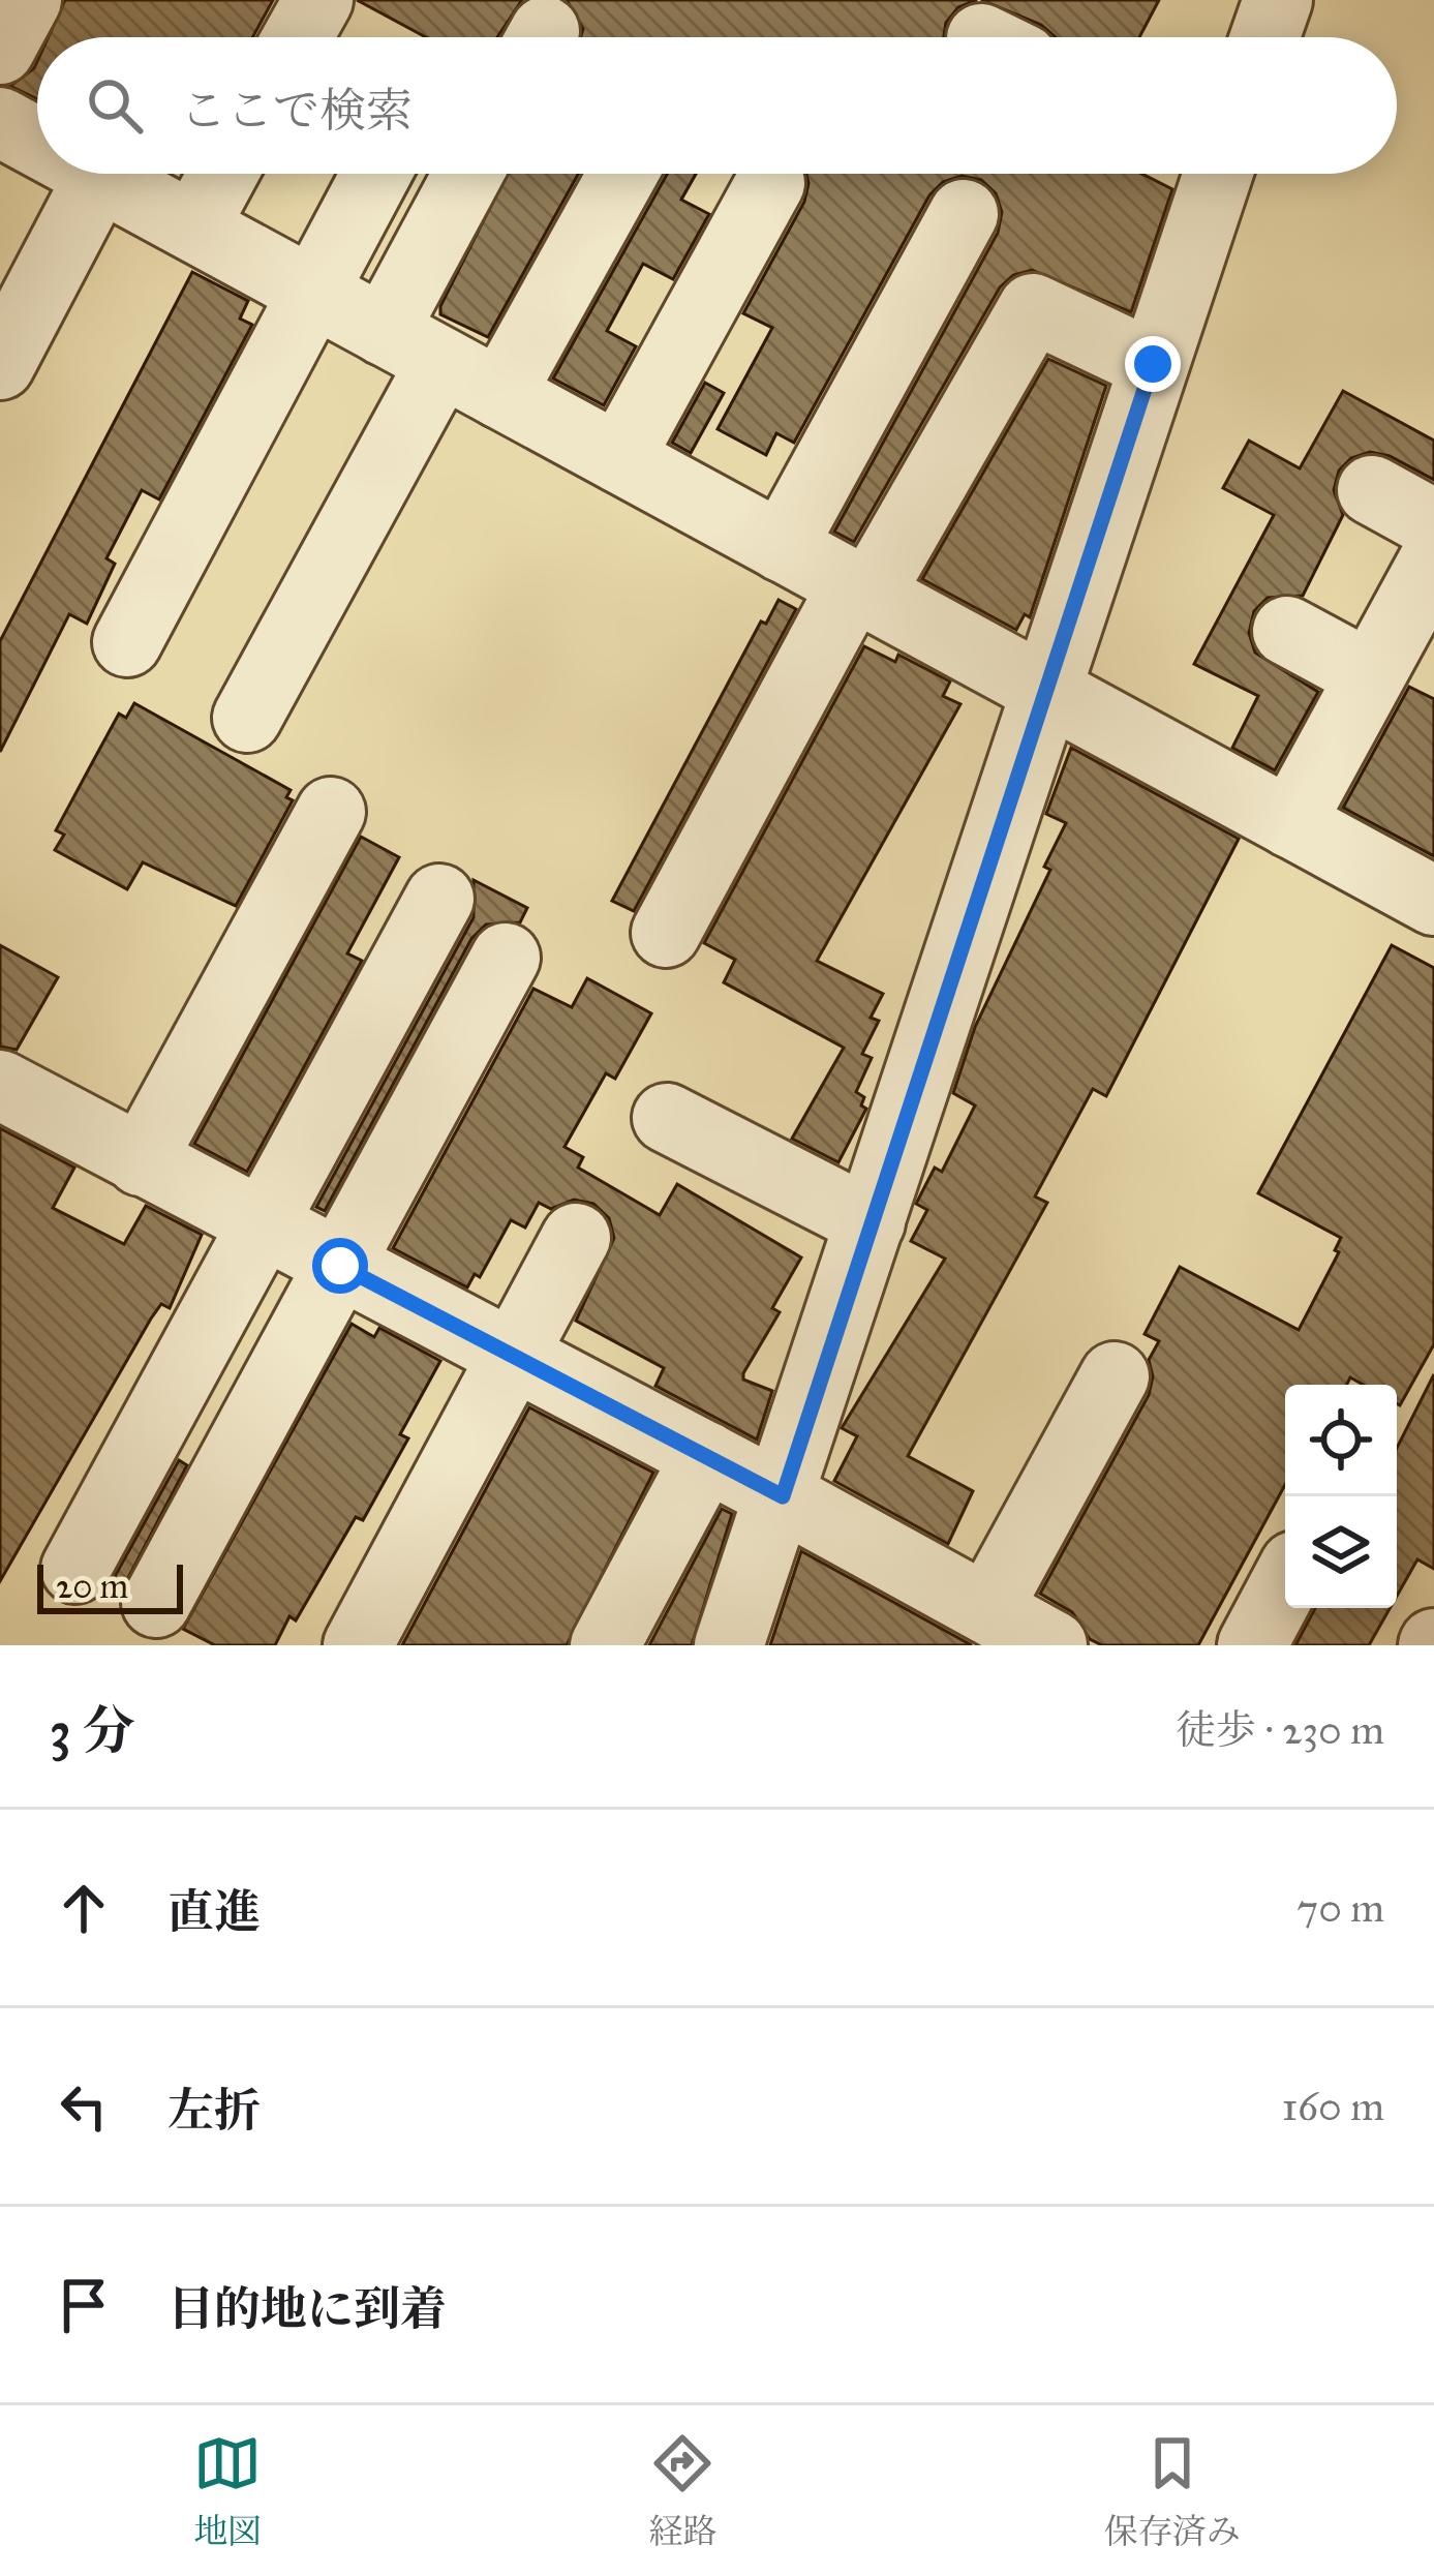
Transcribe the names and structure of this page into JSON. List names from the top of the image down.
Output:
{
  "scale_bar": "20 m",
  "page": {
    "search": "ここで検索",
    "scale": "20 m",
    "heading": ["3 分", "徒歩 · 230 m"],
    "list": [
      ["直進", "70 m"],
      ["左折", "160 m"],
      "目的地に到着"
    ],
    "nav": ["地図", "経路", "保存済み"]
  }
}
